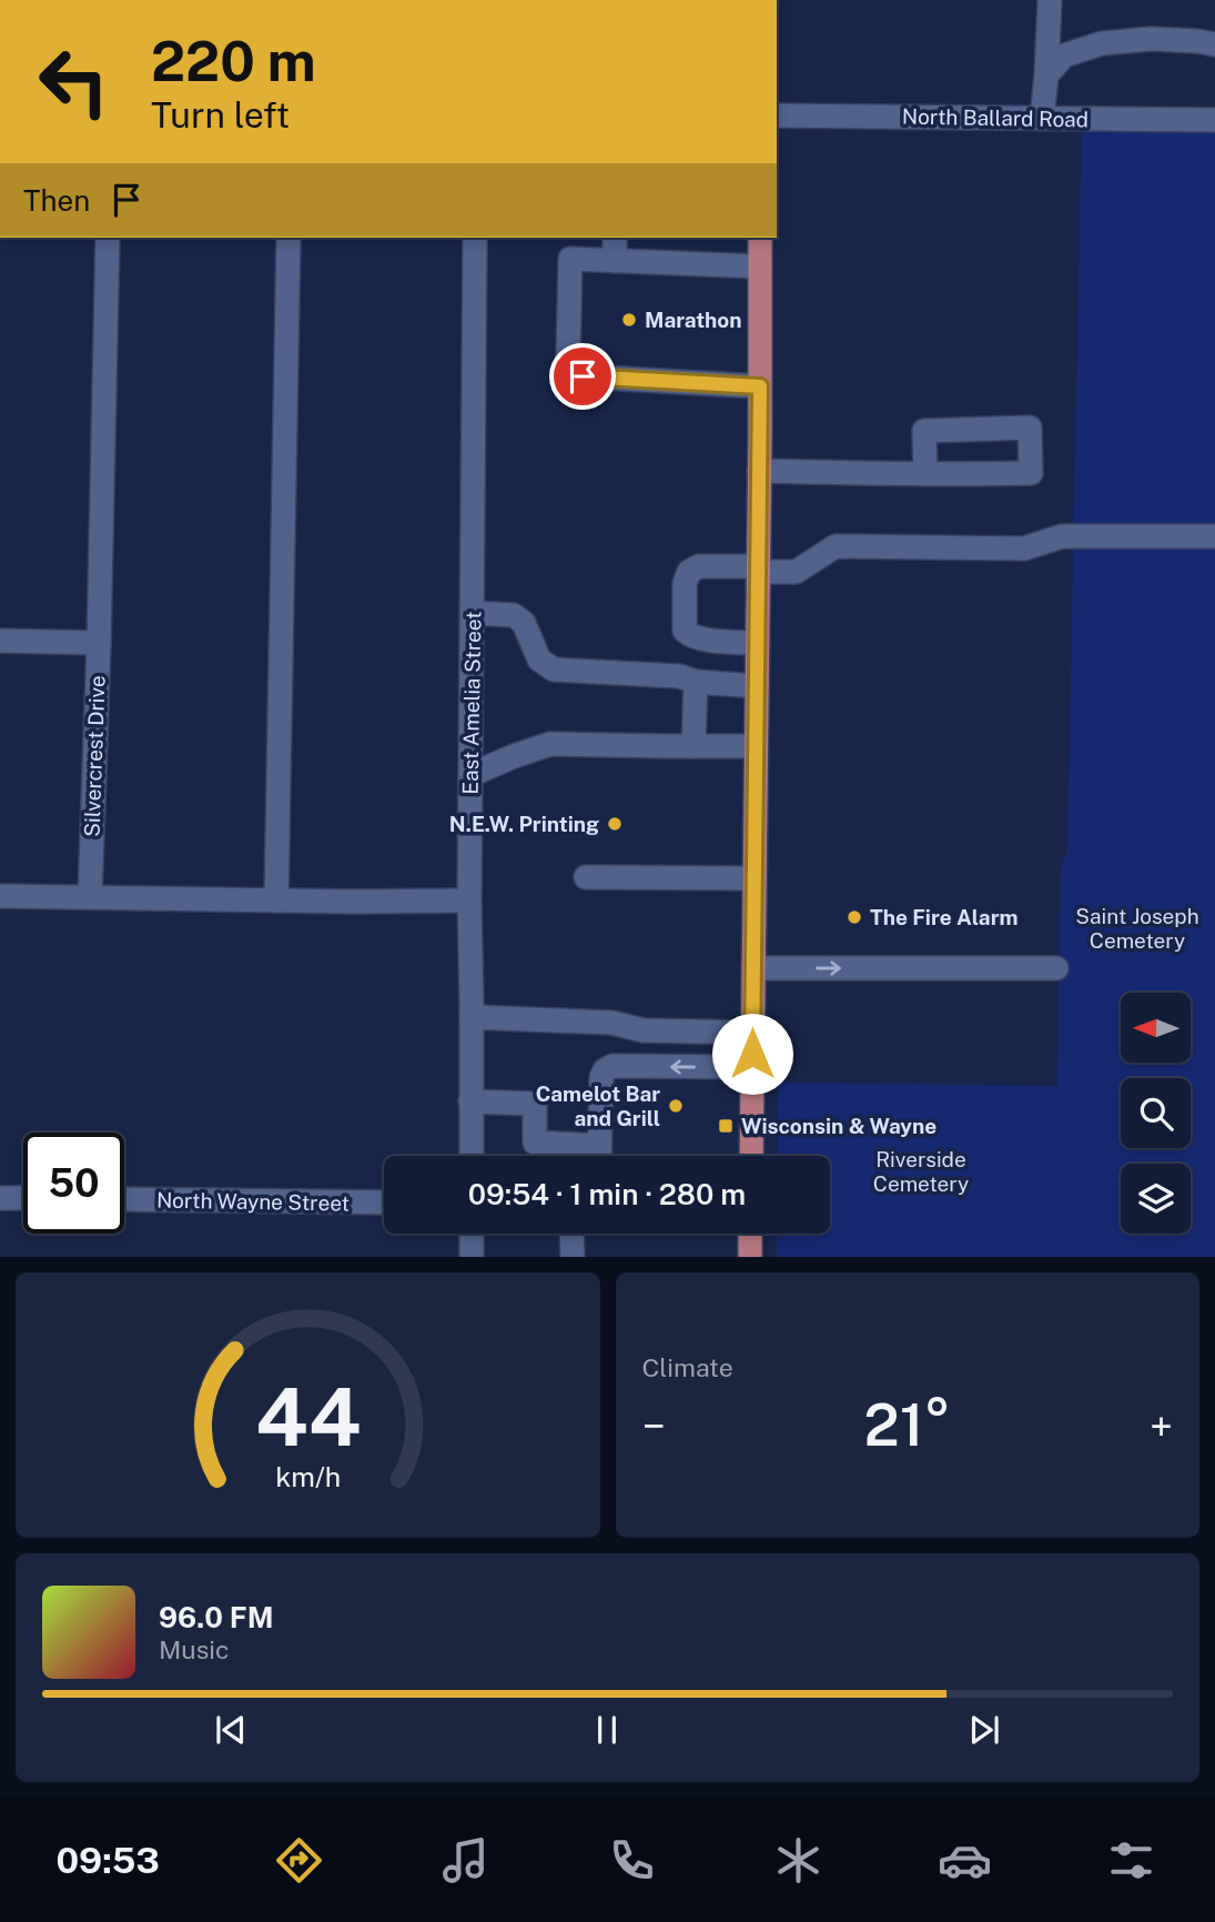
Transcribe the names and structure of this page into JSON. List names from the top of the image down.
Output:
{
  "streets": {
    "street": [
      "North Ballard Road",
      "East Amelia Street",
      "Silvercrest Drive",
      "North Wayne Street"
    ]
  },
  "parks": ["Saint Joseph Cemetery", "Riverside Cemetery"],
  "places": {
    "other": [
      "Marathon",
      "N.E.W. Printing",
      "The Fire Alarm",
      "Camelot Bar and Grill"
    ],
    "transit": ["Wisconsin & Wayne"]
  },
  "north": "left",
  "page": {
    "turn": ["220 m", "Turn left"],
    "then": "Then",
    "limit": "50",
    "trip": "09:54 · 1 min · 280 m",
    "tile": "Climate",
    "heat": ["−", "21°", "+"],
    "song": ["96.0 FM", "Music"],
    "tabs": "09:53",
    "gauge": ["44", "km/h"]
  }
}
